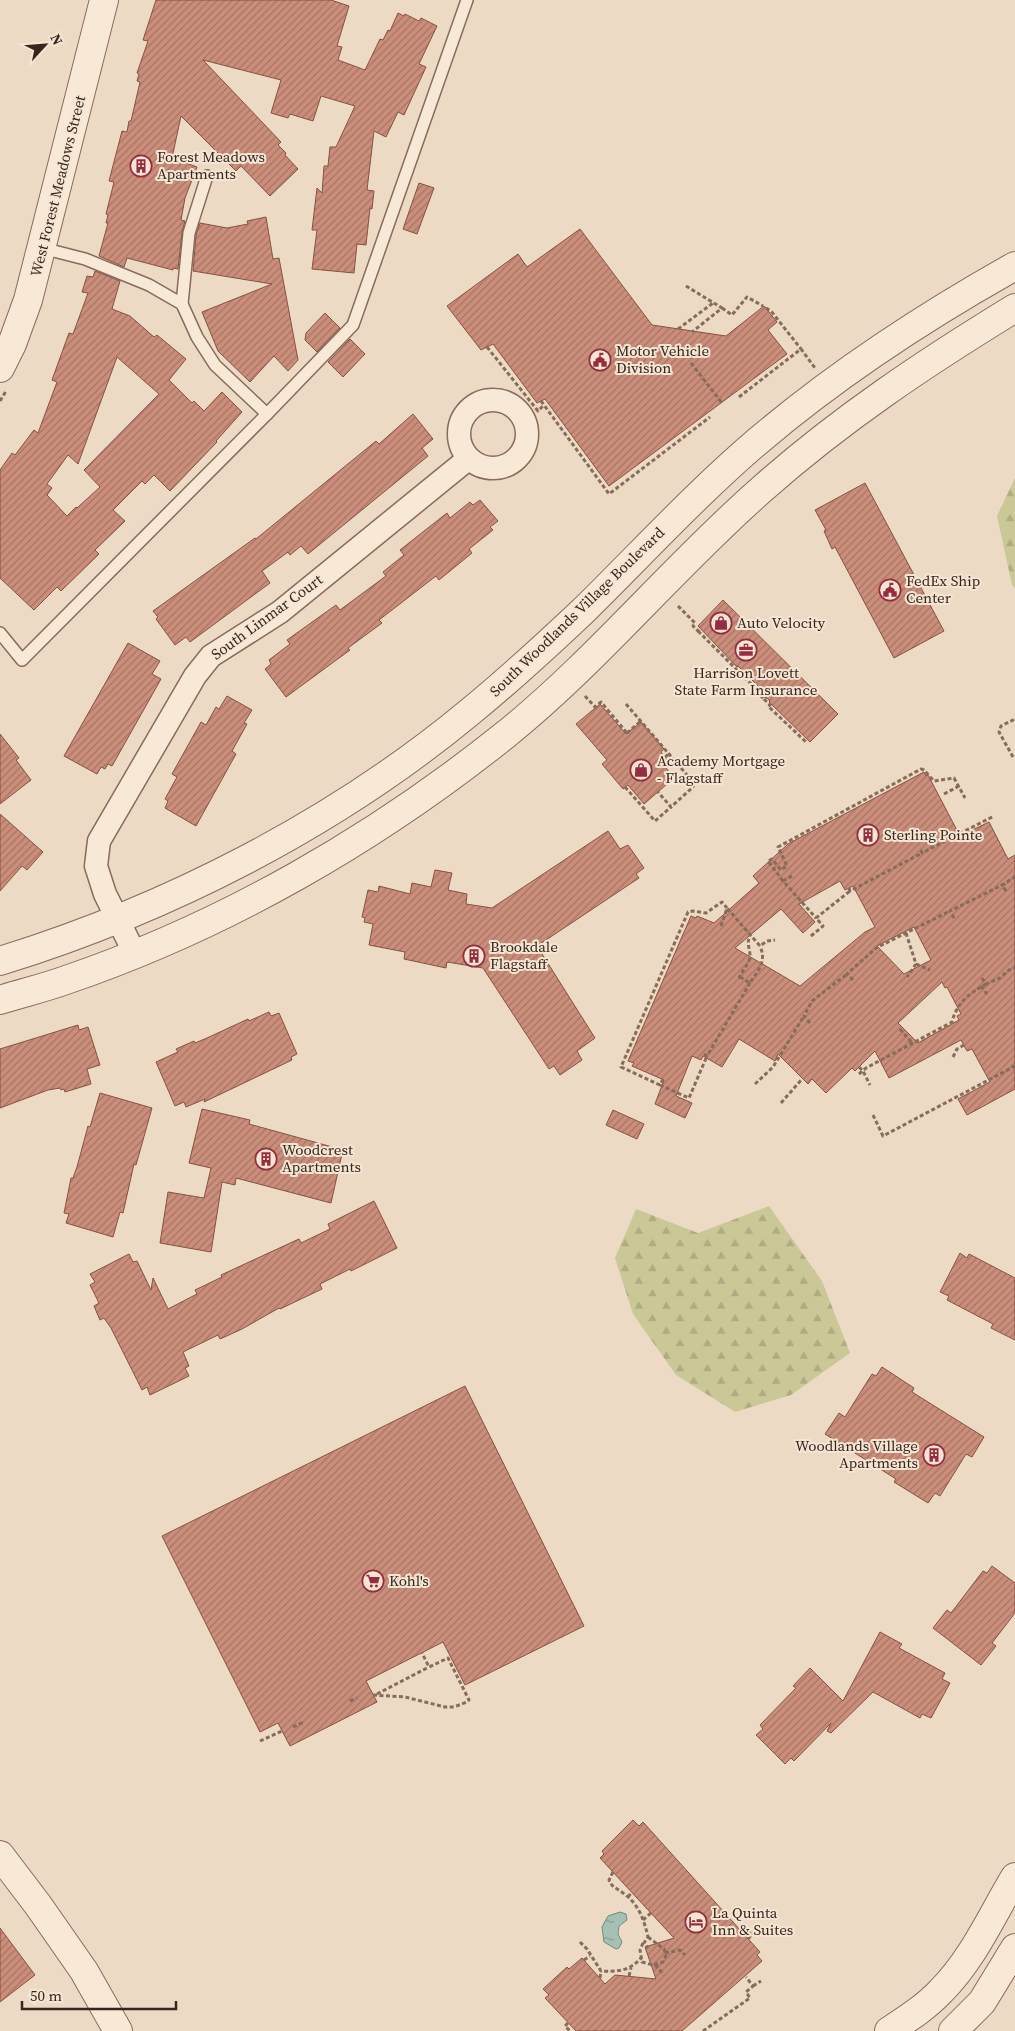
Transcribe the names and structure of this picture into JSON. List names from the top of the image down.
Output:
{
  "streets": {
    "street": ["West Forest Meadows Street", "South Woodlands Village Boulevard", "South Linmar Court"]
  },
  "crossings": [
    ["South Woodlands Village Boulevard", "South Linmar Court"]
  ],
  "places": {
    "building": [
      "Forest Meadows Apartments",
      "Sterling Pointe",
      "Brookdale Flagstaff",
      "Woodcrest Apartments",
      "Woodlands Village Apartments"
    ],
    "public building": ["Motor Vehicle Division", "FedEx Ship Center"],
    "shop": ["Auto Velocity", "Academy Mortgage - Flagstaff"],
    "office": ["Harrison Lovett State Farm Insurance"],
    "supermarket": ["Kohl's"],
    "hotel": ["La Quinta Inn & Suites"]
  },
  "scale_bar": "50 m",
  "north": "top right"
}
